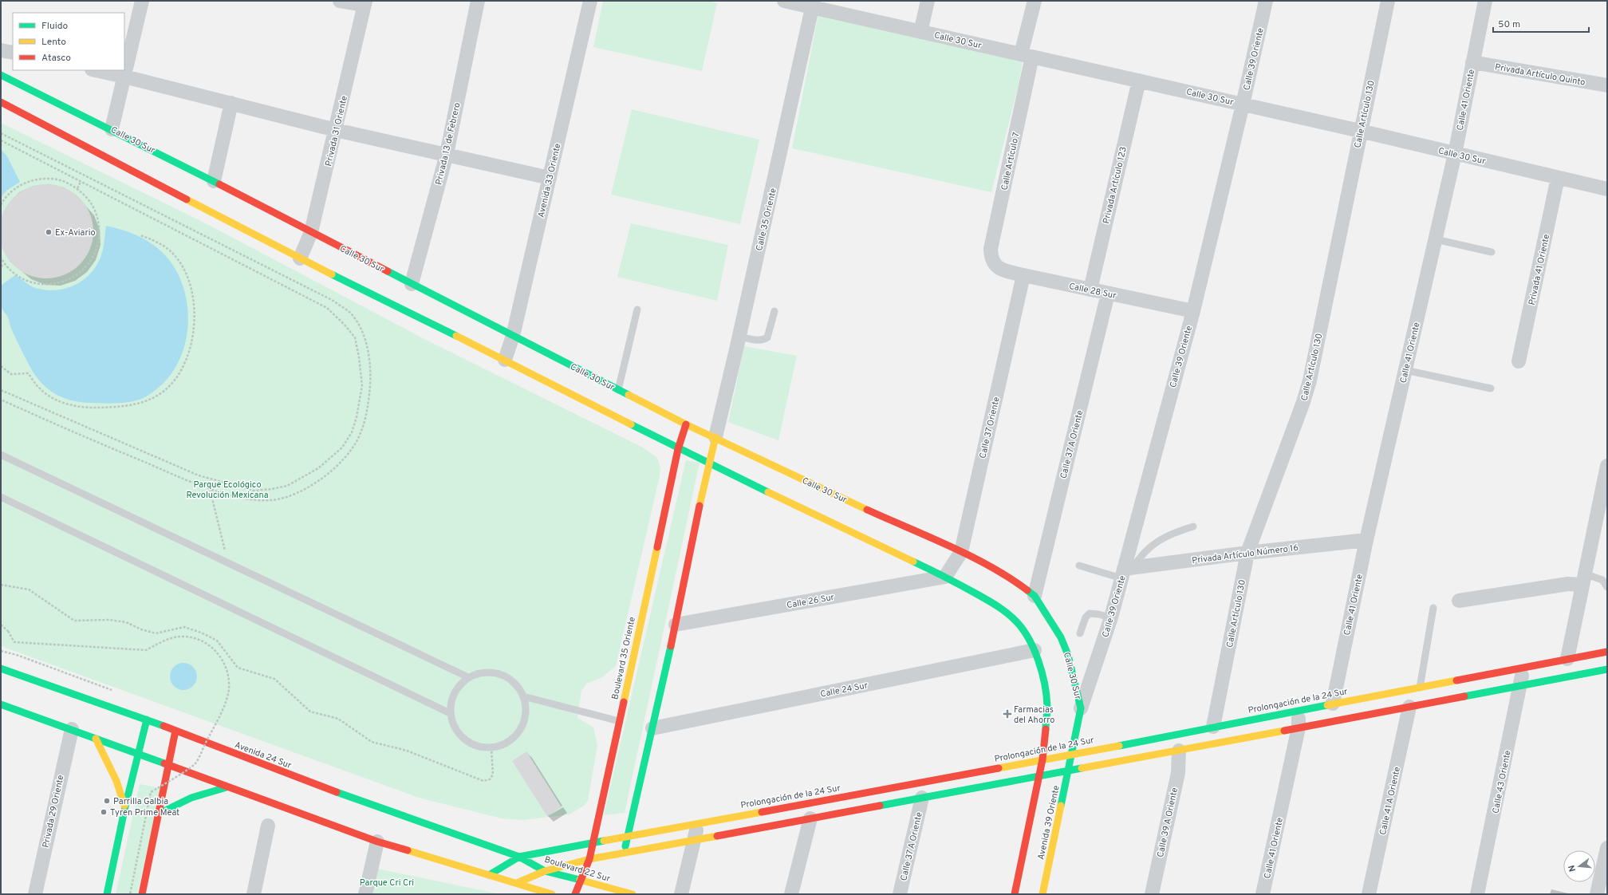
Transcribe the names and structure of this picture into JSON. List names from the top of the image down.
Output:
{
  "streets": {
    "main road": [
      "Calle 30 Sur",
      "Boulevard 35 Oriente",
      "Prolongación de la 24 Sur",
      "Avenida 24 Sur",
      "Avenida 39 Oriente",
      "Boulevard 22 Sur"
    ],
    "street": [
      "Calle 39 Oriente",
      "Privada Artículo Quinto",
      "Calle 41 Oriente",
      "Calle Artículo 130",
      "Privada 31 Oriente",
      "Privada 13 de Febrero",
      "Calle Artículo 7",
      "Avenida 33 Oriente",
      "Privada Artículo 123",
      "Calle 35 Oriente",
      "Privada 41 Oriente",
      "Calle 28 Sur",
      "Calle 37 Oriente",
      "Calle 37 A Oriente",
      "Privada Artículo Número 16",
      "Calle 26 Sur",
      "Calle 24 Sur",
      "Calle 43 Oriente",
      "Calle 41 A Oriente",
      "Privada 29 Oriente",
      "Calle 39 A Oriente"
    ]
  },
  "crossings": [
    ["Calle 30 Sur", "Calle 39 Oriente"],
    ["Calle 30 Sur", "Calle 41 Oriente"],
    ["Calle 30 Sur", "Calle Artículo 130"],
    ["Calle 30 Sur", "Privada 31 Oriente"],
    ["Calle 30 Sur", "Privada 13 de Febrero"],
    ["Calle 30 Sur", "Calle Artículo 7"],
    ["Calle 30 Sur", "Avenida 33 Oriente"],
    ["Calle 30 Sur", "Privada Artículo 123"],
    ["Calle 30 Sur", "Calle 35 Oriente"],
    ["Calle 30 Sur", "Privada 41 Oriente"],
    ["Calle 30 Sur", "Calle 37 Oriente"],
    ["Calle 30 Sur", "Calle 37 A Oriente"],
    ["Calle 30 Sur", "Boulevard 35 Oriente"],
    ["Calle 30 Sur", "Prolongación de la 24 Sur"],
    ["Calle 30 Sur", "Avenida 39 Oriente"],
    ["Calle 39 Oriente", "Calle 28 Sur"],
    ["Calle 39 Oriente", "Privada Artículo Número 16"],
    ["Privada Artículo Quinto", "Calle 41 Oriente"],
    ["Calle 41 Oriente", "Privada Artículo Número 16"],
    ["Calle 41 Oriente", "Prolongación de la 24 Sur"],
    ["Calle Artículo 130", "Privada Artículo Número 16"],
    ["Calle Artículo 130", "Prolongación de la 24 Sur"],
    ["Calle Artículo 7", "Calle 28 Sur"],
    ["Privada Artículo 123", "Calle 28 Sur"],
    ["Calle 28 Sur", "Calle 37 Oriente"],
    ["Calle 28 Sur", "Calle 37 A Oriente"],
    ["Calle 37 Oriente", "Calle 26 Sur"],
    ["Boulevard 35 Oriente", "Prolongación de la 24 Sur"],
    ["Boulevard 35 Oriente", "Boulevard 22 Sur"],
    ["Prolongación de la 24 Sur", "Avenida 24 Sur"],
    ["Prolongación de la 24 Sur", "Calle 43 Oriente"],
    ["Prolongación de la 24 Sur", "Avenida 39 Oriente"],
    ["Prolongación de la 24 Sur", "Boulevard 22 Sur"],
    ["Avenida 24 Sur", "Boulevard 22 Sur"]
  ],
  "parks": ["Parque Ecológico Revolución Mexicana", "Parque Cri Cri"],
  "places": {
    "other": ["Ex-Aviario", "Parrilla Galbia", "Tyren Prime Meat"],
    "health": ["Farmacias del Ahorro"]
  },
  "legend": ["Fluido", "Lento", "Atasco"],
  "scale_bar": "50 m",
  "north": "left"
}
